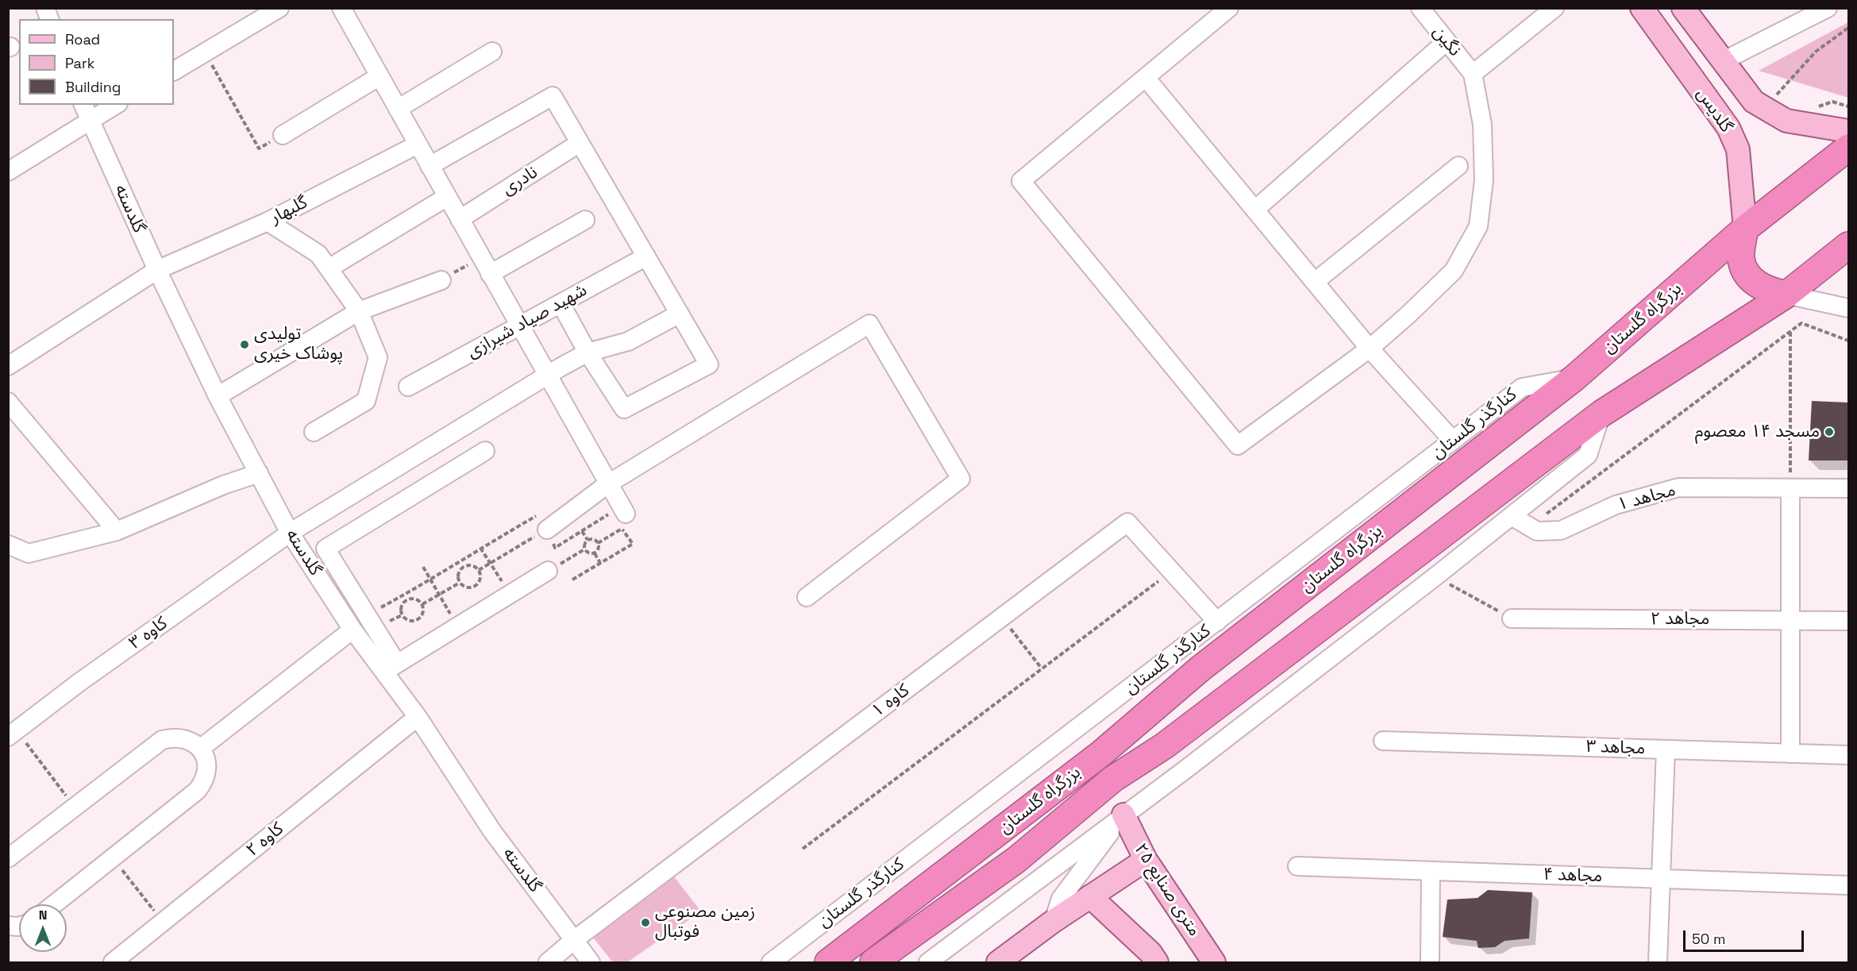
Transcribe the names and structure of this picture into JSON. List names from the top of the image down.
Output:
{
  "streets": {
    "highway": ["بزرگراه گلستان"],
    "main road": ["گلدیس", "۲۵ متری صنایع"],
    "street": [
      "نگین",
      "نادری",
      "گلدسته",
      "گلبهار",
      "شهید صیاد شیرازی",
      "کنارگذر گلستان",
      "۱ مجاهد",
      "مجاهد ۲",
      "کاوه ۳",
      "کاوه ۱",
      "مجاهد ۳",
      "کاوه ۲",
      "مجاهد ۴"
    ]
  },
  "crossings": [
    ["گلدیس", "بزرگراه گلستان"],
    ["گلدسته", "گلبهار"],
    ["گلدسته", "کاوه ۳"],
    ["گلدسته", "کاوه ۱"],
    ["گلدسته", "کاوه ۲"],
    ["بزرگراه گلستان", "کنارگذر گلستان"],
    ["کنارگذر گلستان", "کاوه ۱"]
  ],
  "places": ["تولیدی پوشاک خیری", "مسجد ۱۴ معصوم", "زمین مصنوعی فوتبال"],
  "legend": ["Road", "Park", "Building"],
  "scale_bar": "50 m",
  "north": "top"
}
